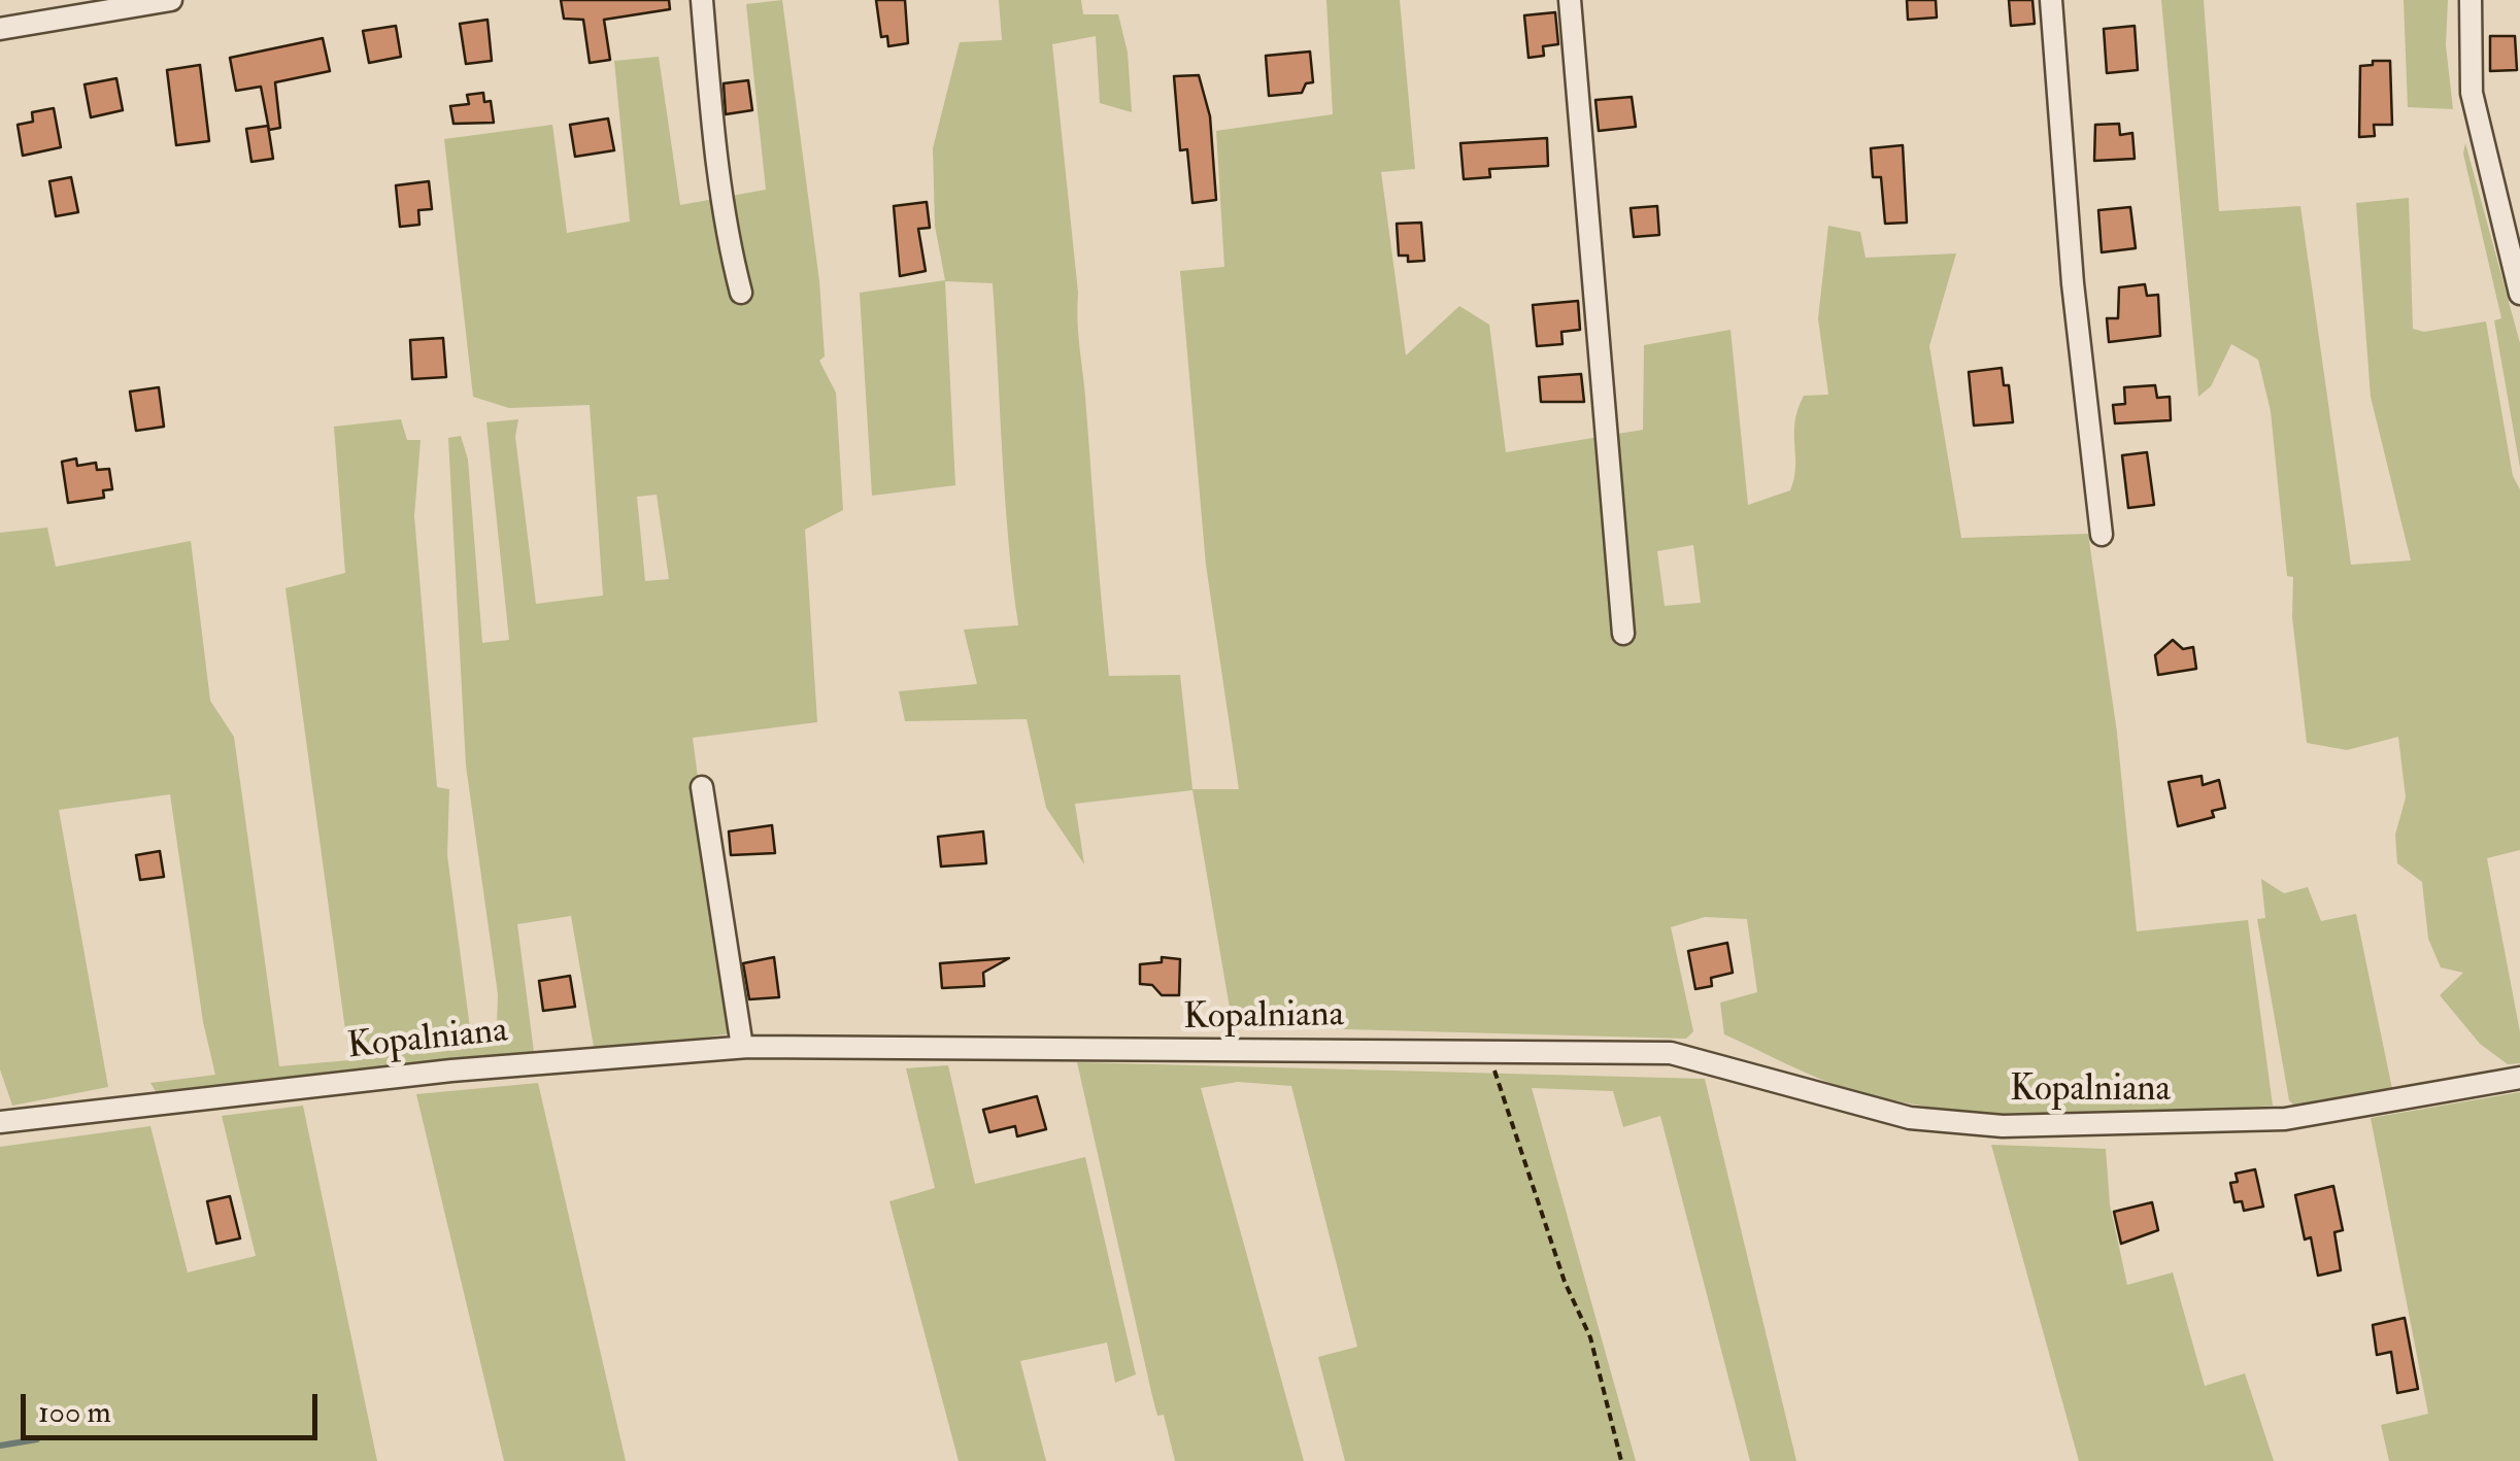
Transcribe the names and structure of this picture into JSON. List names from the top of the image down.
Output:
{
  "streets": {
    "street": ["Kopalniana"]
  },
  "scale_bar": "100 m"
}
